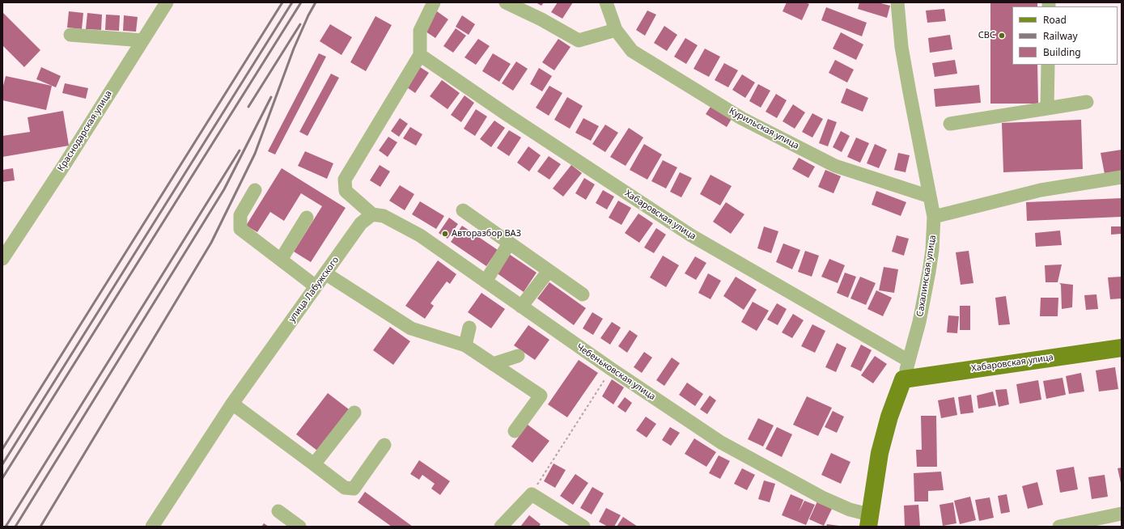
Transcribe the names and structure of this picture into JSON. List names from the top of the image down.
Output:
{
  "streets": {
    "main road": ["Хабаровская улица", "Сахалинская улица"],
    "street": [
      "Курильская улица",
      "Краснодарская улица",
      "улица Лабужского",
      "Чебеньковская улица"
    ]
  },
  "crossings": [
    ["Курильская улица", "Сахалинская улица"],
    ["Хабаровская улица", "Сахалинская улица"],
    ["Сахалинская улица", "Чебеньковская улица"],
    ["улица Лабужского", "Чебеньковская улица"]
  ],
  "places": ["СВС", "Авторазбор ВАЗ"],
  "legend": ["Road", "Railway", "Building"]
}
